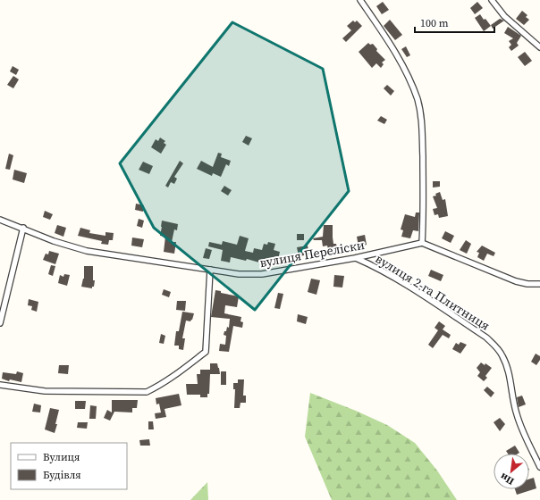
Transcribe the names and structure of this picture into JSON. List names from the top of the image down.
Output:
{
  "streets": {
    "street": ["вулиця Переліски", "вулиця 2-га Плитниця"]
  },
  "crossings": [
    ["вулиця Переліски", "вулиця 2-га Плитниця"]
  ],
  "legend": ["Вулиця", "Будівля"],
  "scale_bar": "100 m",
  "north": "bottom left"
}
